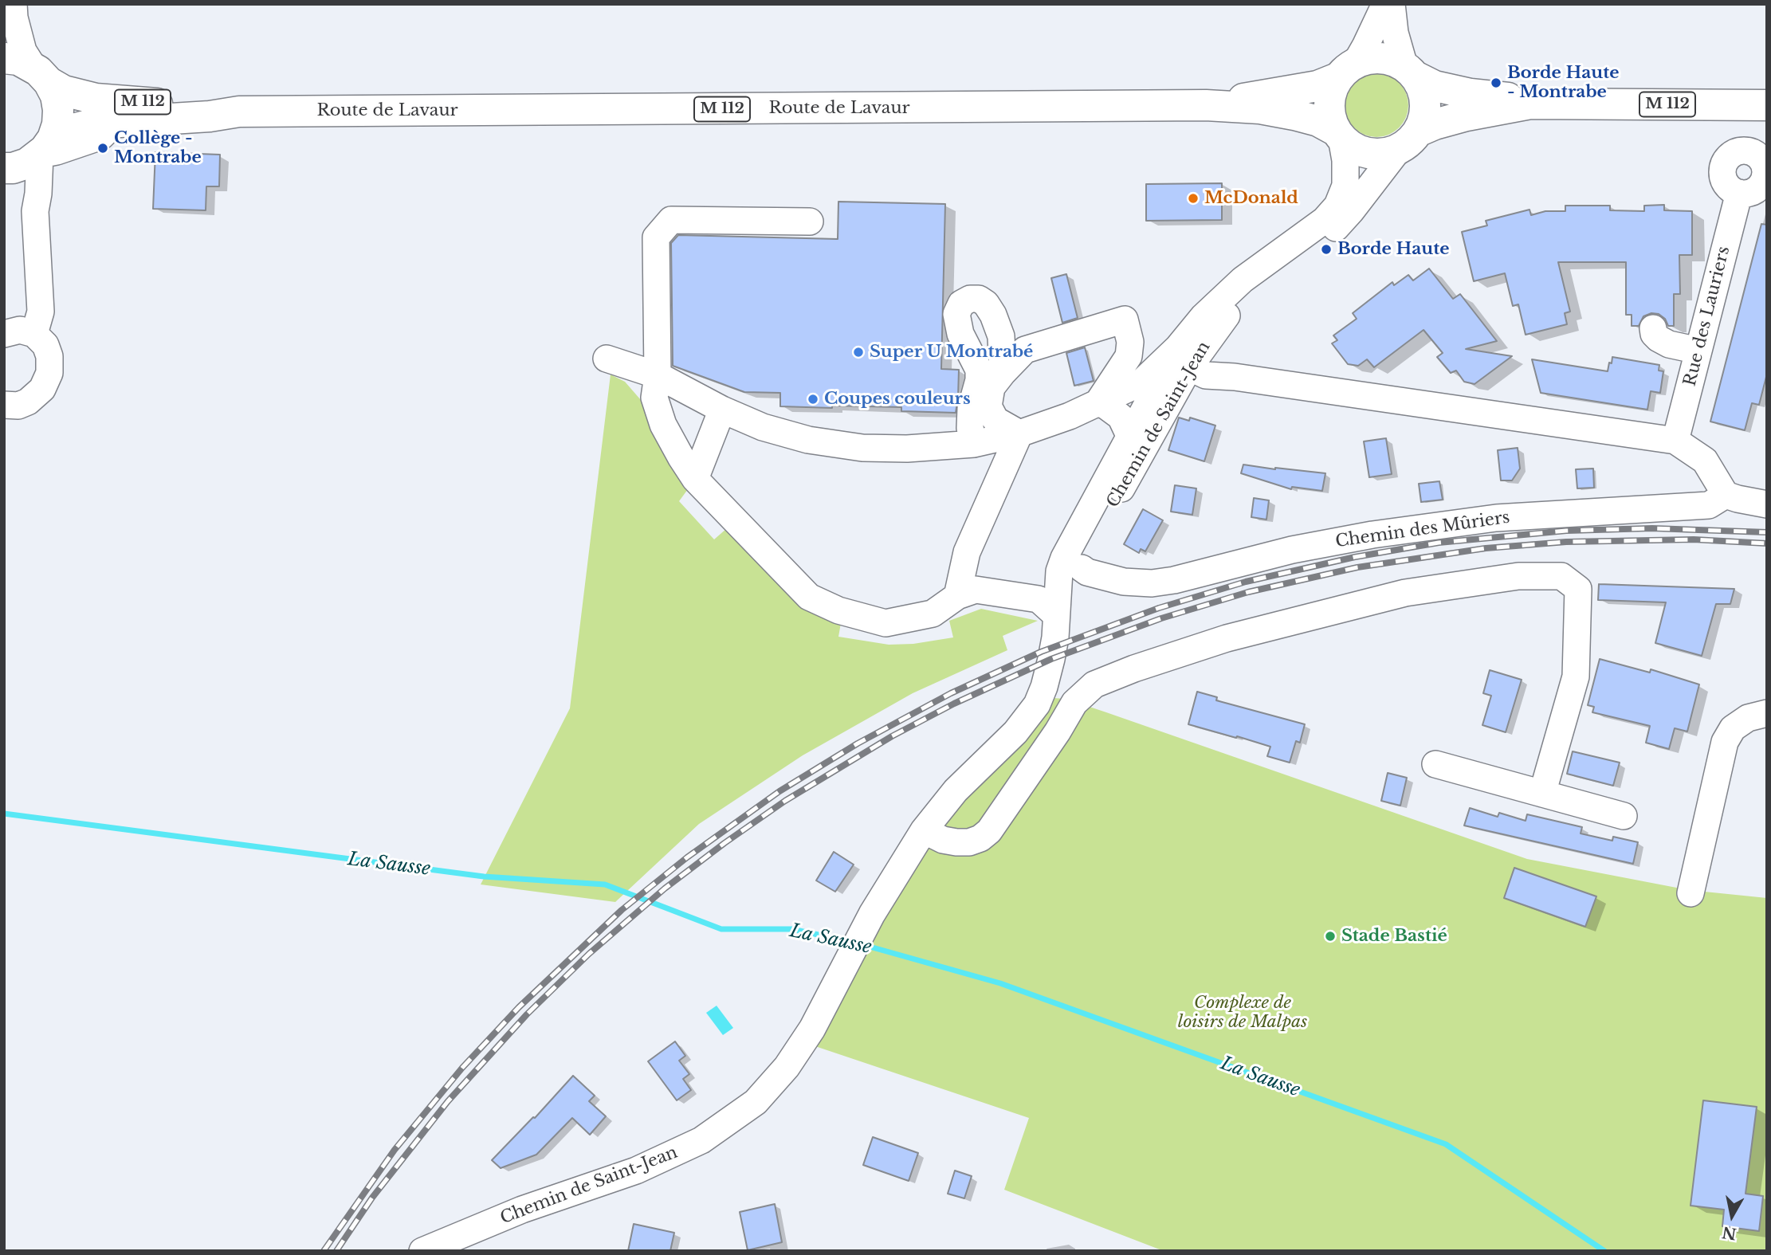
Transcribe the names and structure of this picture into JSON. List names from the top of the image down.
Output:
{
  "streets": {
    "main road": ["M 112", "Route de Lavaur"],
    "street": ["Rue des Lauriers", "Chemin de Saint-Jean", "Chemin des Mûriers"]
  },
  "crossings": [
    ["M 112", "Route de Lavaur"],
    ["M 112", "Chemin de Saint-Jean"],
    ["Route de Lavaur", "Chemin de Saint-Jean"],
    ["Chemin de Saint-Jean", "Chemin des Mûriers"]
  ],
  "water": ["La Sausse"],
  "parks": ["Complexe de loisirs de Malpas"],
  "places": [
    "Borde Haute - Montrabe",
    "Collège - Montrabe",
    "McDonald",
    "Borde Haute",
    "Super U Montrabé",
    "Coupes couleurs",
    "Stade Bastié"
  ],
  "north": "bottom"
}
